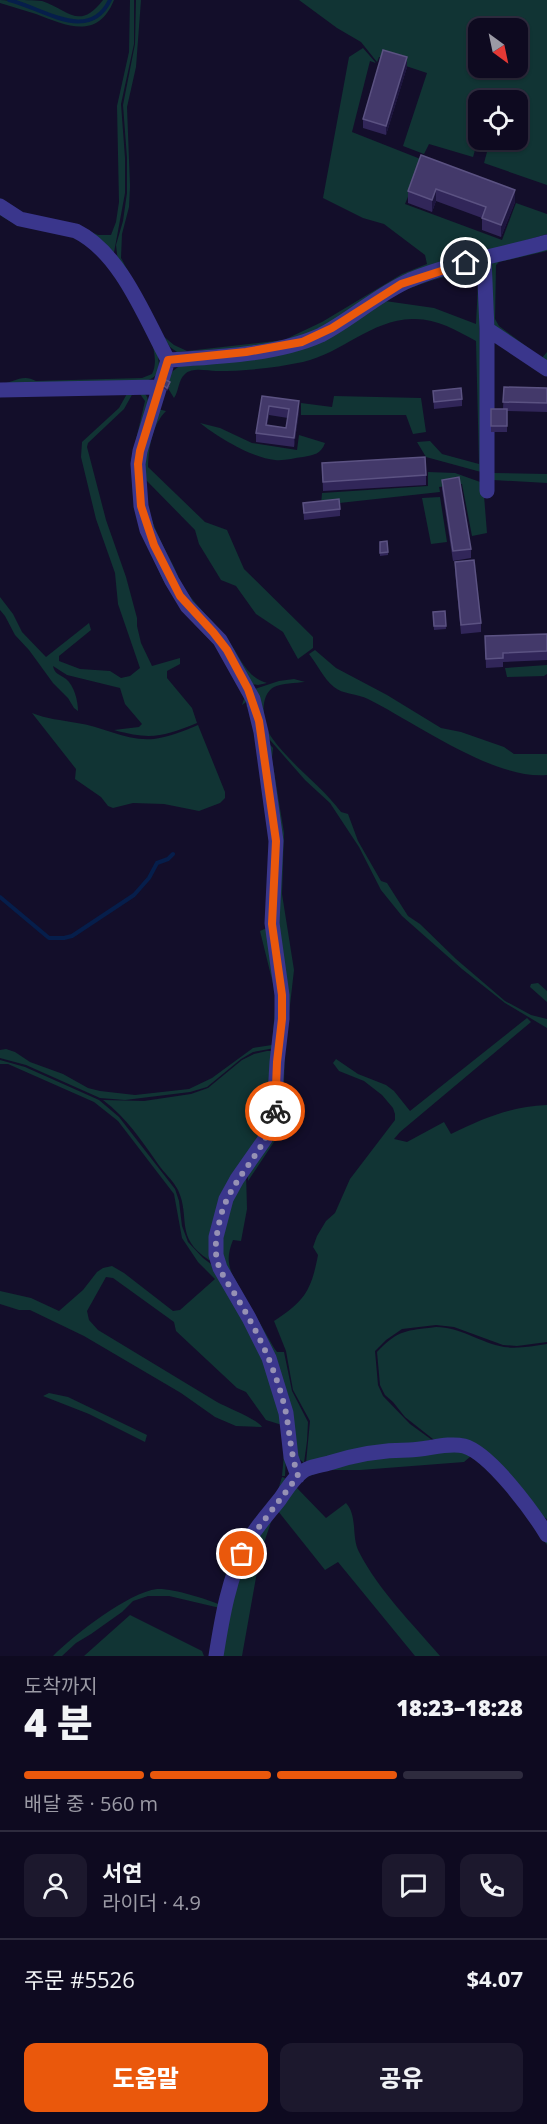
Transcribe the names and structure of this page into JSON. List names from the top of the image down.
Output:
{
  "north": "bottom right",
  "page": {
    "heading": ["4 분", "도착까지", "18:23–18:28"],
    "panel": [
      "서연",
      "라이더 · 4.9",
      "주문 #5526",
      "$4.07"
    ],
    "bar": "배달 중 · 560 m",
    "buttons": ["도움말", "공유"]
  }
}
